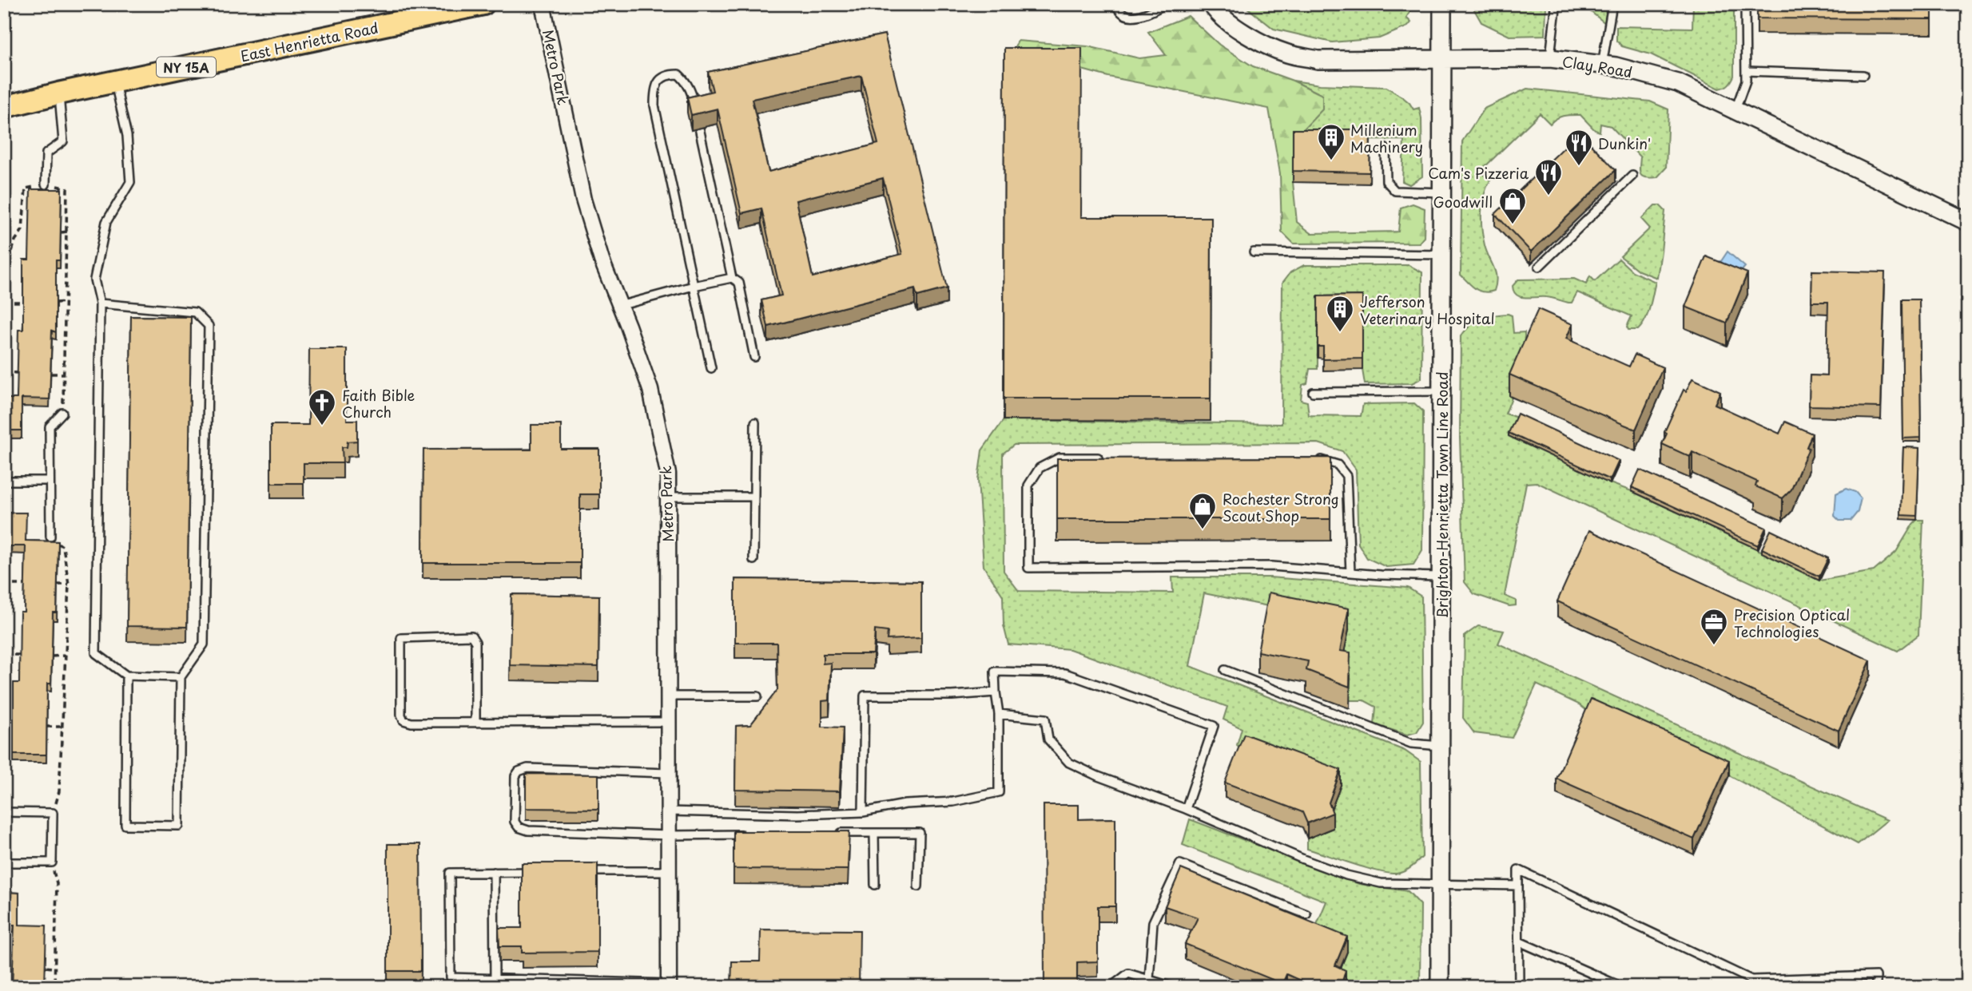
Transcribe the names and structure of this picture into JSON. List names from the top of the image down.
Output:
{
  "streets": {
    "main road": ["East Henrietta Road", "NY 15A"],
    "street": ["Clay Road", "Metro Park", "Brighton-Henrietta Town Line Road"]
  },
  "crossings": [
    ["Clay Road", "Brighton-Henrietta Town Line Road"]
  ],
  "places": {
    "building": ["Millenium Machinery", "Jefferson Veterinary Hospital"],
    "restaurant": ["Dunkin'", "Cam's Pizzeria"],
    "shop": ["Goodwill", "Rochester Strong Scout Shop"],
    "church": ["Faith Bible Church"],
    "office": ["Precision Optical Technologies"]
  }
}
